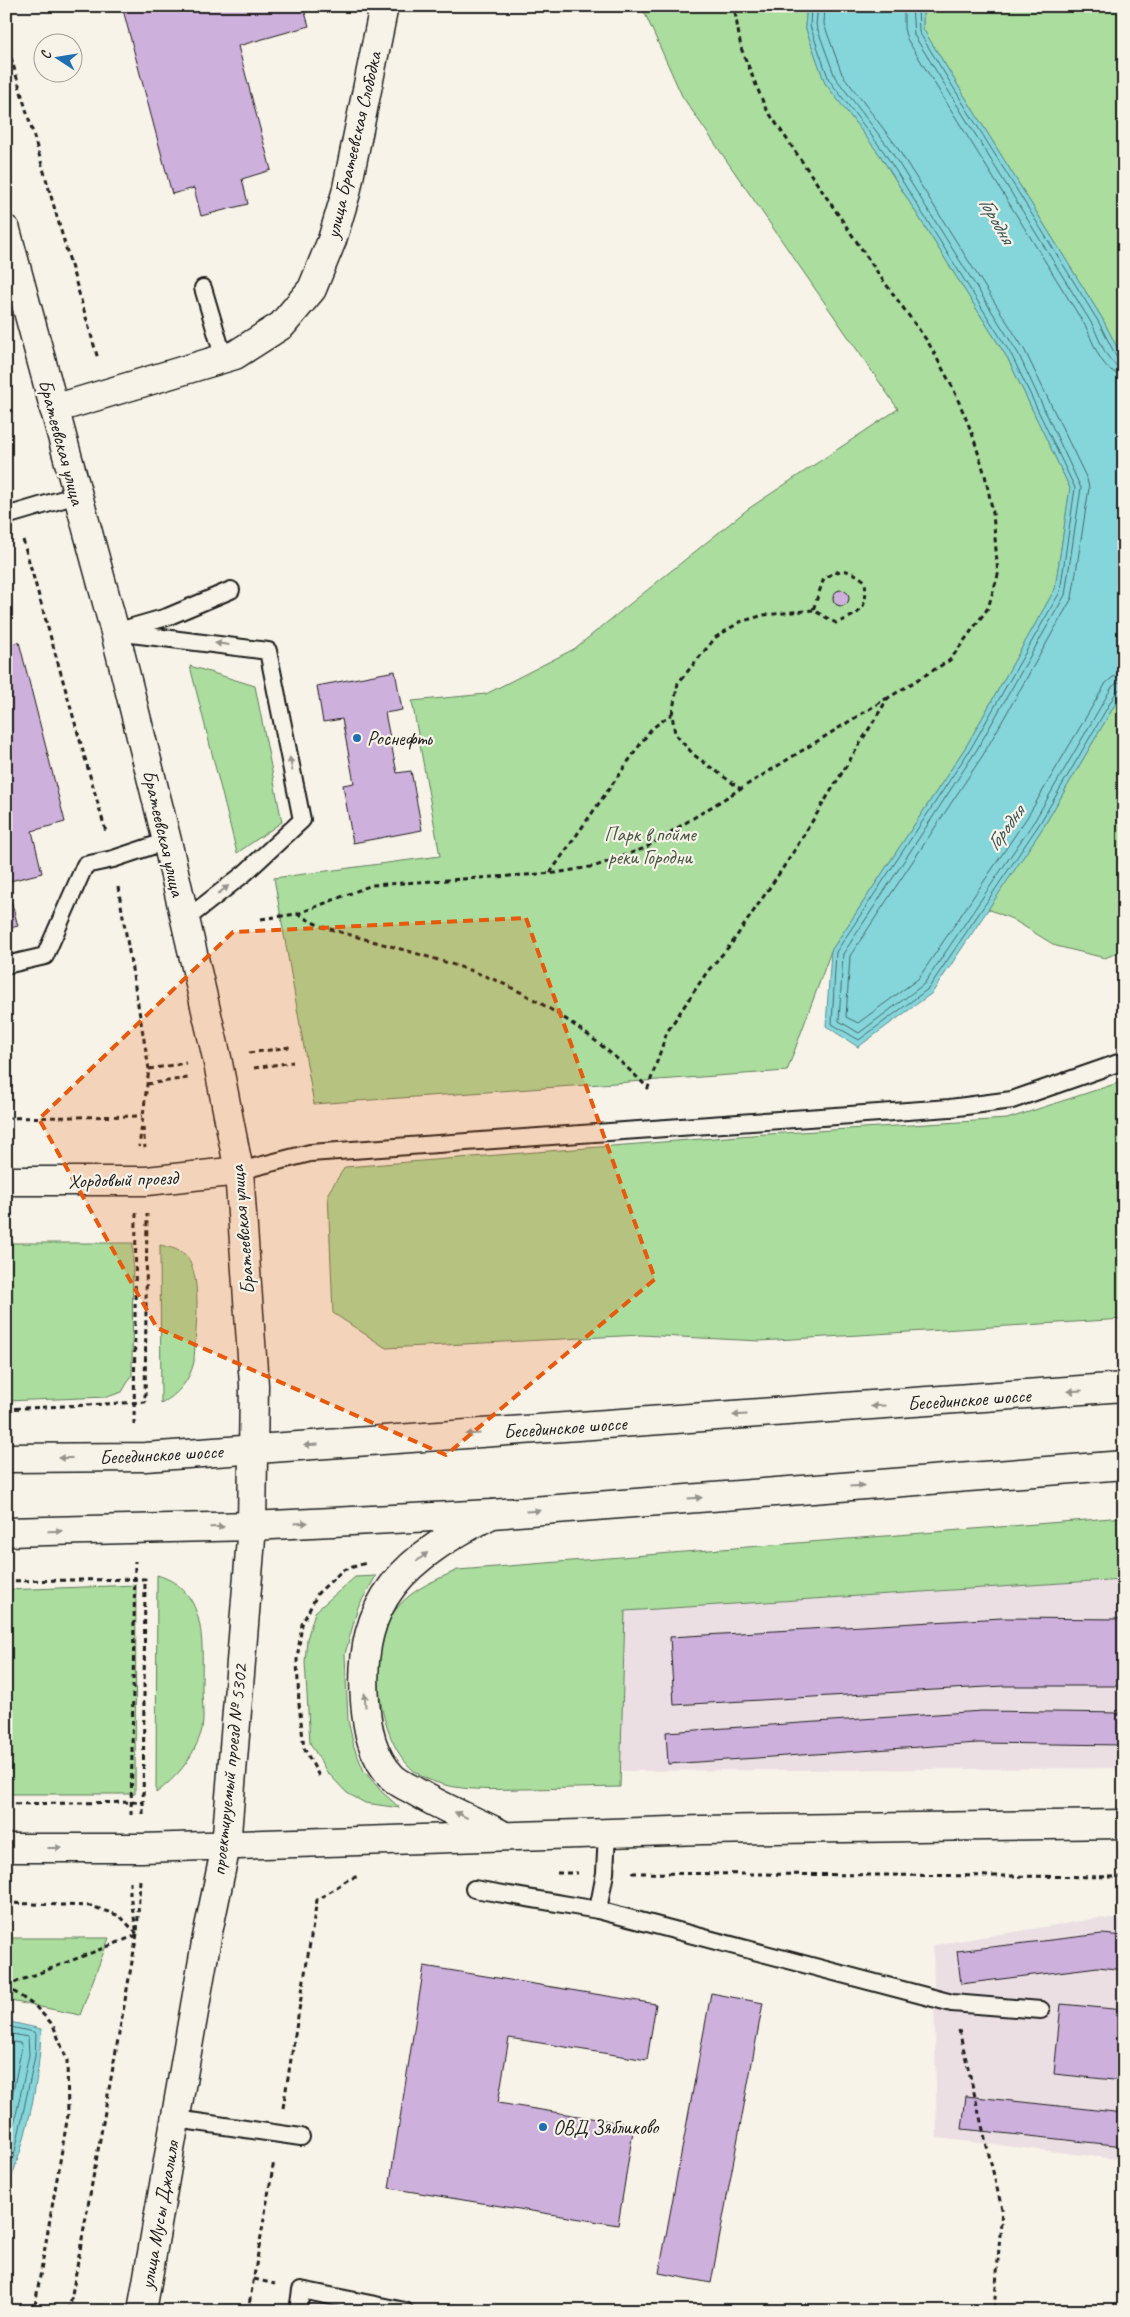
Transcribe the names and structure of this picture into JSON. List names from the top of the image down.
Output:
{
  "streets": {
    "street": [
      "улица Братеевская Слободка",
      "Братеевская улица",
      "Хордовый проезд",
      "Бесединское шоссе",
      "проектируемый проезд № 5302",
      "улица Мусы Джалиля"
    ]
  },
  "crossings": [
    ["улица Братеевская Слободка", "Братеевская улица"],
    ["Братеевская улица", "Хордовый проезд"],
    ["Братеевская улица", "Бесединское шоссе"],
    ["Братеевская улица", "проектируемый проезд № 5302"],
    ["Бесединское шоссе", "проектируемый проезд № 5302"],
    ["проектируемый проезд № 5302", "улица Мусы Джалиля"]
  ],
  "water": ["Городня"],
  "parks": ["Парк в пойме реки Городни"],
  "places": ["Роснефть", "ОВД Зябликово"],
  "north": "left"
}
